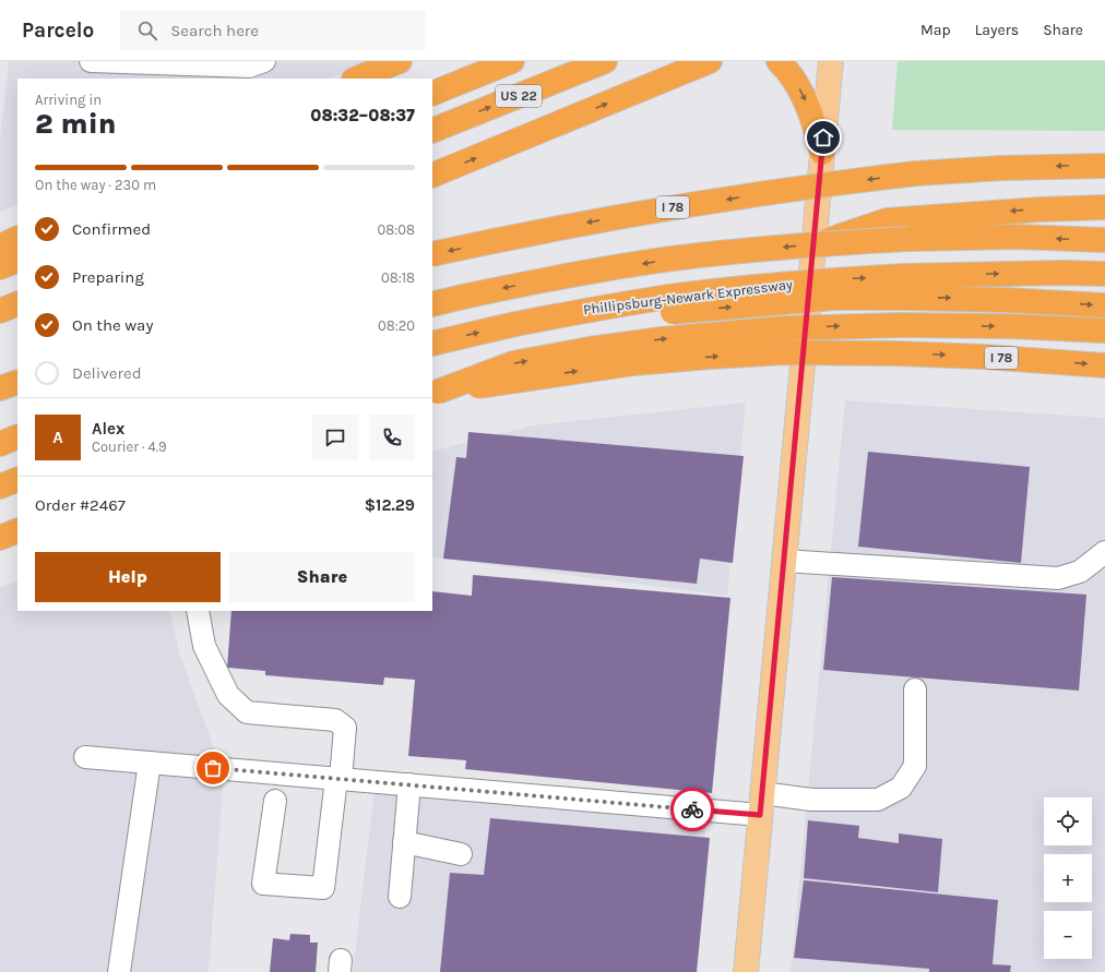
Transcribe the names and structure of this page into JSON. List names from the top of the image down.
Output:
{
  "streets": {
    "highway": ["US 22", "I 78"]
  },
  "page": {
    "header": "Parcelo",
    "search": "Search here",
    "nav": ["Map", "Layers", "Share"],
    "heading": ["2 min", "Arriving in", "08:32–08:37"],
    "panel": [
      "Alex",
      "Courier · 4.9",
      "Order #2467",
      "$12.29"
    ],
    "bar": "On the way · 230 m",
    "list": [
      ["Confirmed", "08:08"],
      ["Preparing", "08:18"],
      ["On the way", "08:20"],
      "Delivered"
    ],
    "round": "A",
    "buttons": ["Help", "Share"],
    "map_buttons": ["+", "−"]
  }
}
